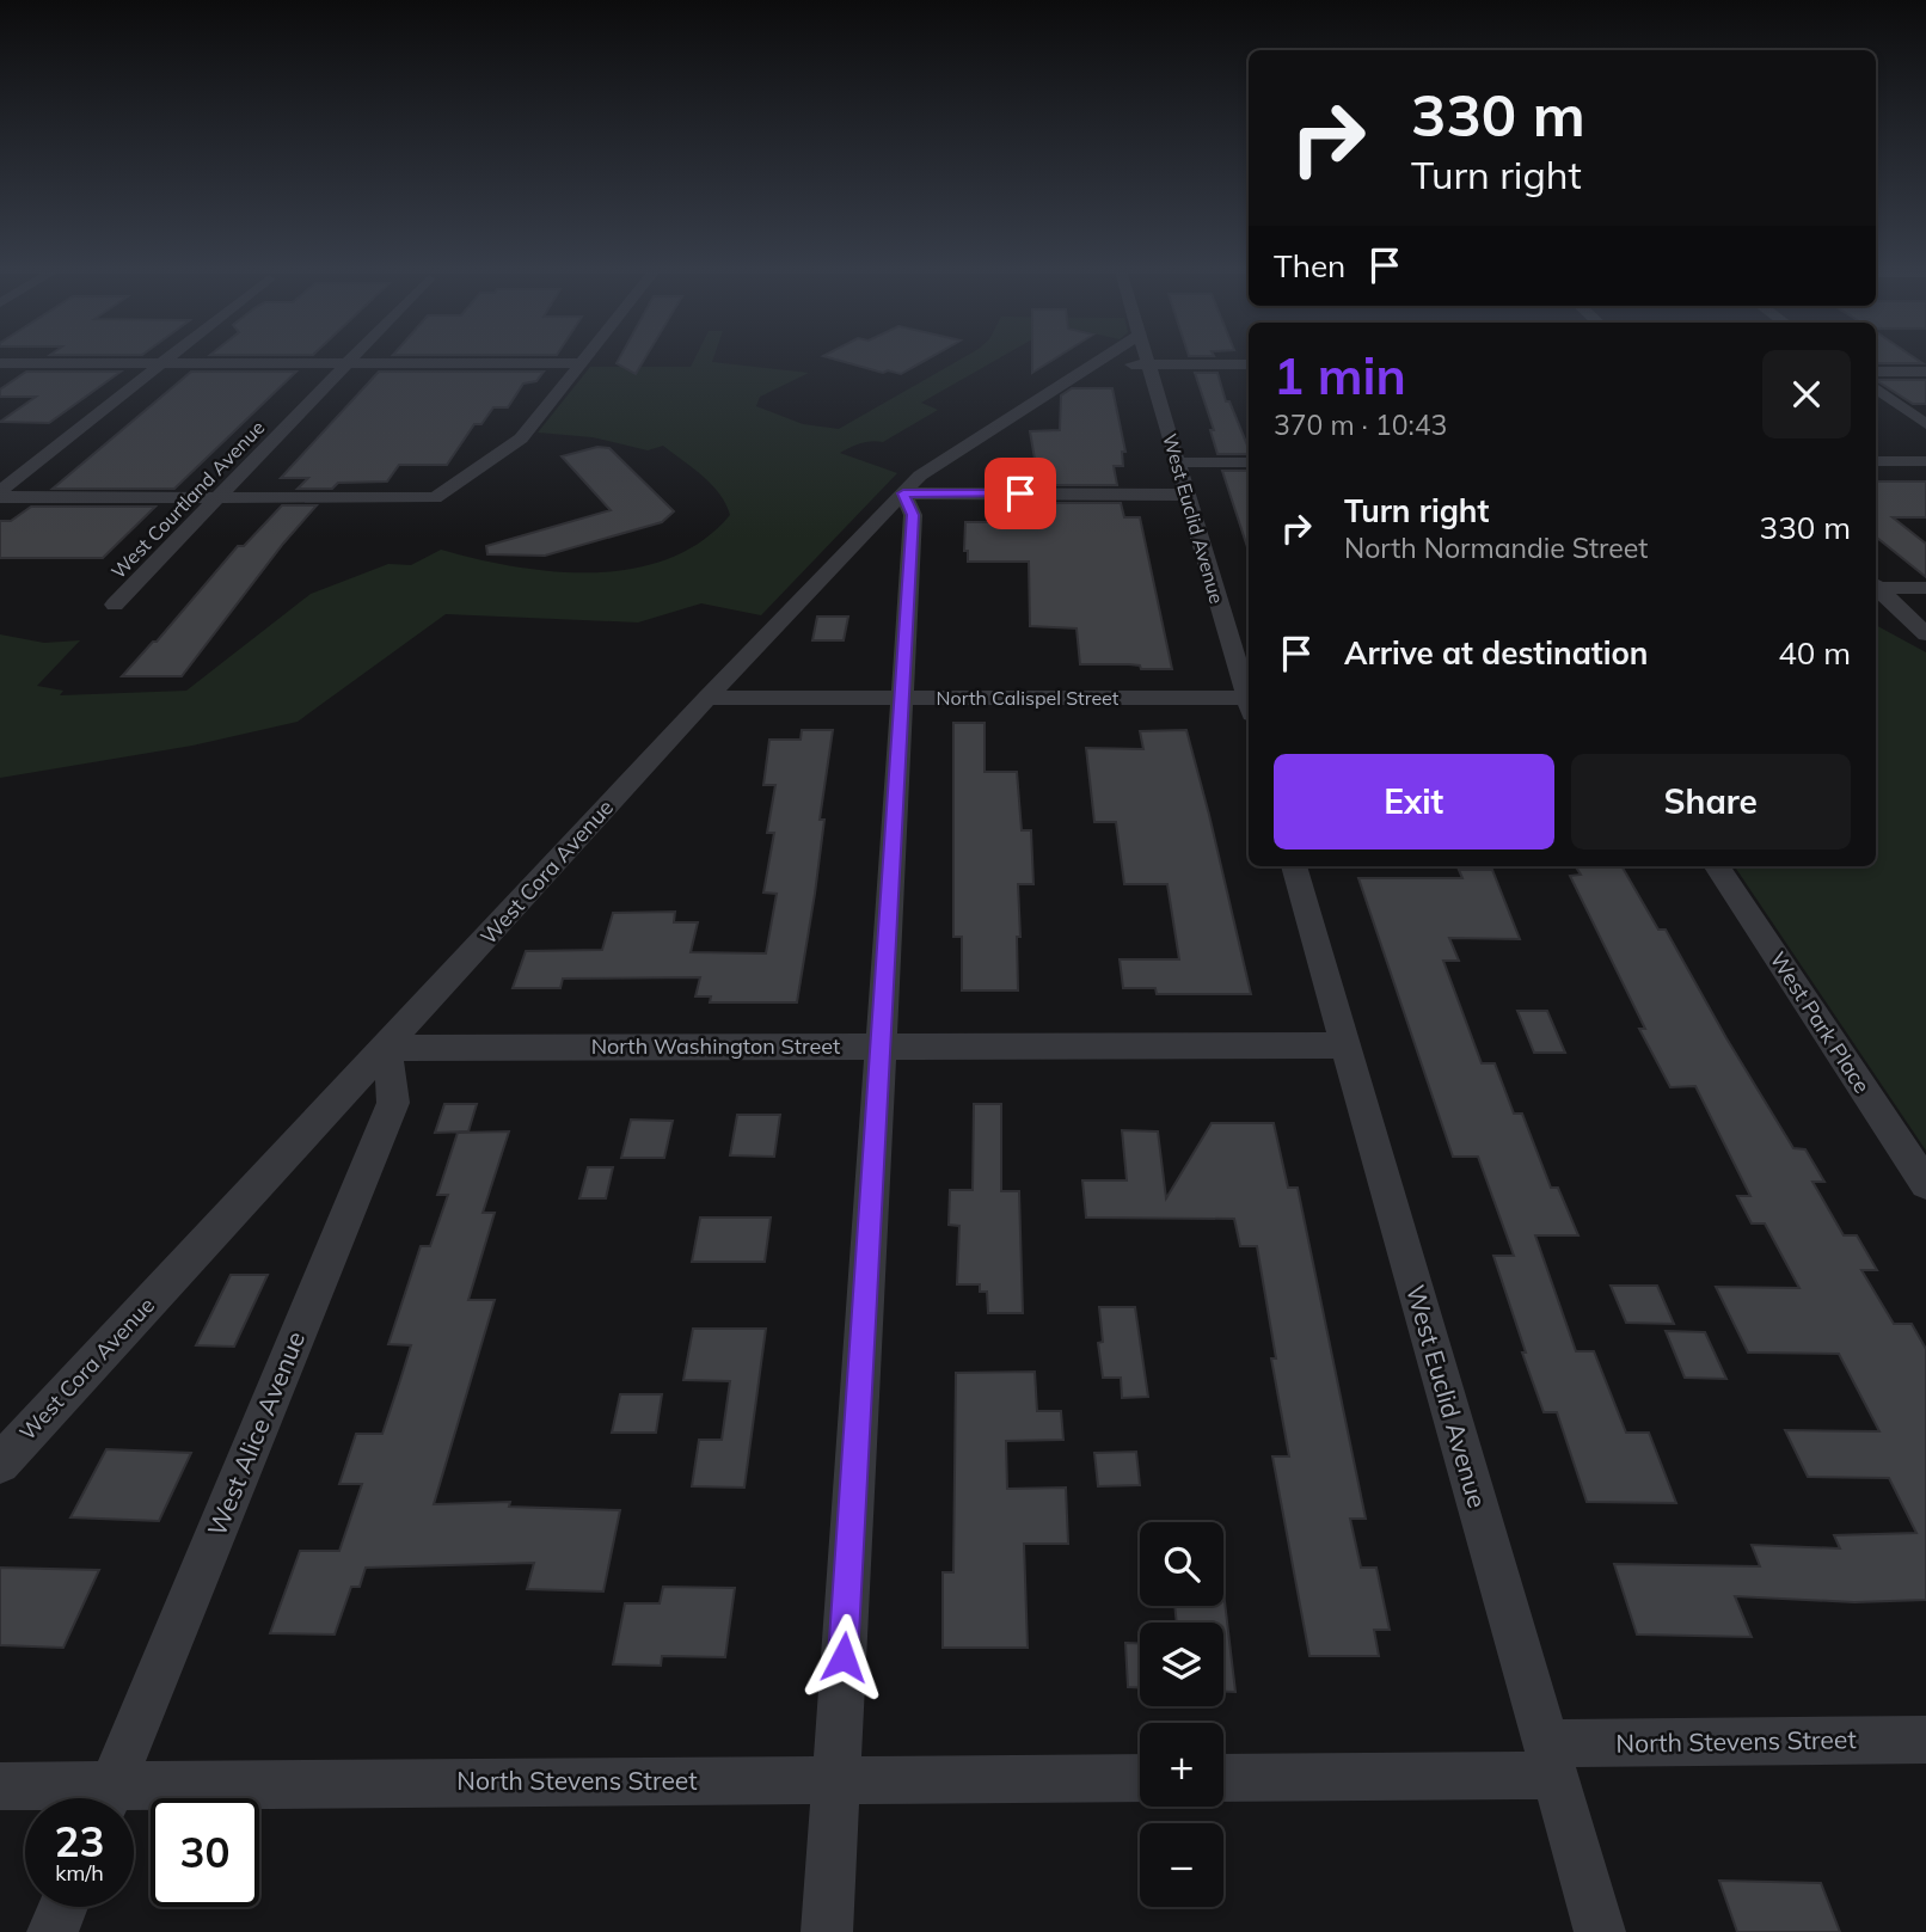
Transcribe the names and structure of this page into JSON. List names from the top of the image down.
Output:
{
  "streets": {
    "street": [
      "West Courtland Avenue",
      "West Euclid Avenue",
      "North Calispel Street",
      "West Cora Avenue",
      "West Park Place",
      "North Washington Street",
      "West Alice Avenue",
      "North Stevens Street"
    ]
  },
  "crossings": [
    ["West Euclid Avenue", "North Calispel Street"],
    ["West Euclid Avenue", "North Washington Street"],
    ["West Euclid Avenue", "North Stevens Street"],
    ["North Calispel Street", "West Cora Avenue"],
    ["West Cora Avenue", "North Washington Street"],
    ["West Cora Avenue", "West Alice Avenue"],
    ["North Washington Street", "West Alice Avenue"]
  ],
  "page": {
    "turn": ["330 m", "Turn right"],
    "then": "Then",
    "heading": ["1 min", "370 m · 10:43"],
    "list": [
      {
        "name": "Turn right",
        "note": "North Normandie Street",
        "value": "330 m"
      },
      {
        "name": "Arrive at destination",
        "value": "40 m"
      }
    ],
    "buttons": ["Exit", "Share"],
    "map_buttons": ["+", "−"],
    "speed": "23 km/h",
    "limit": "30"
  }
}
